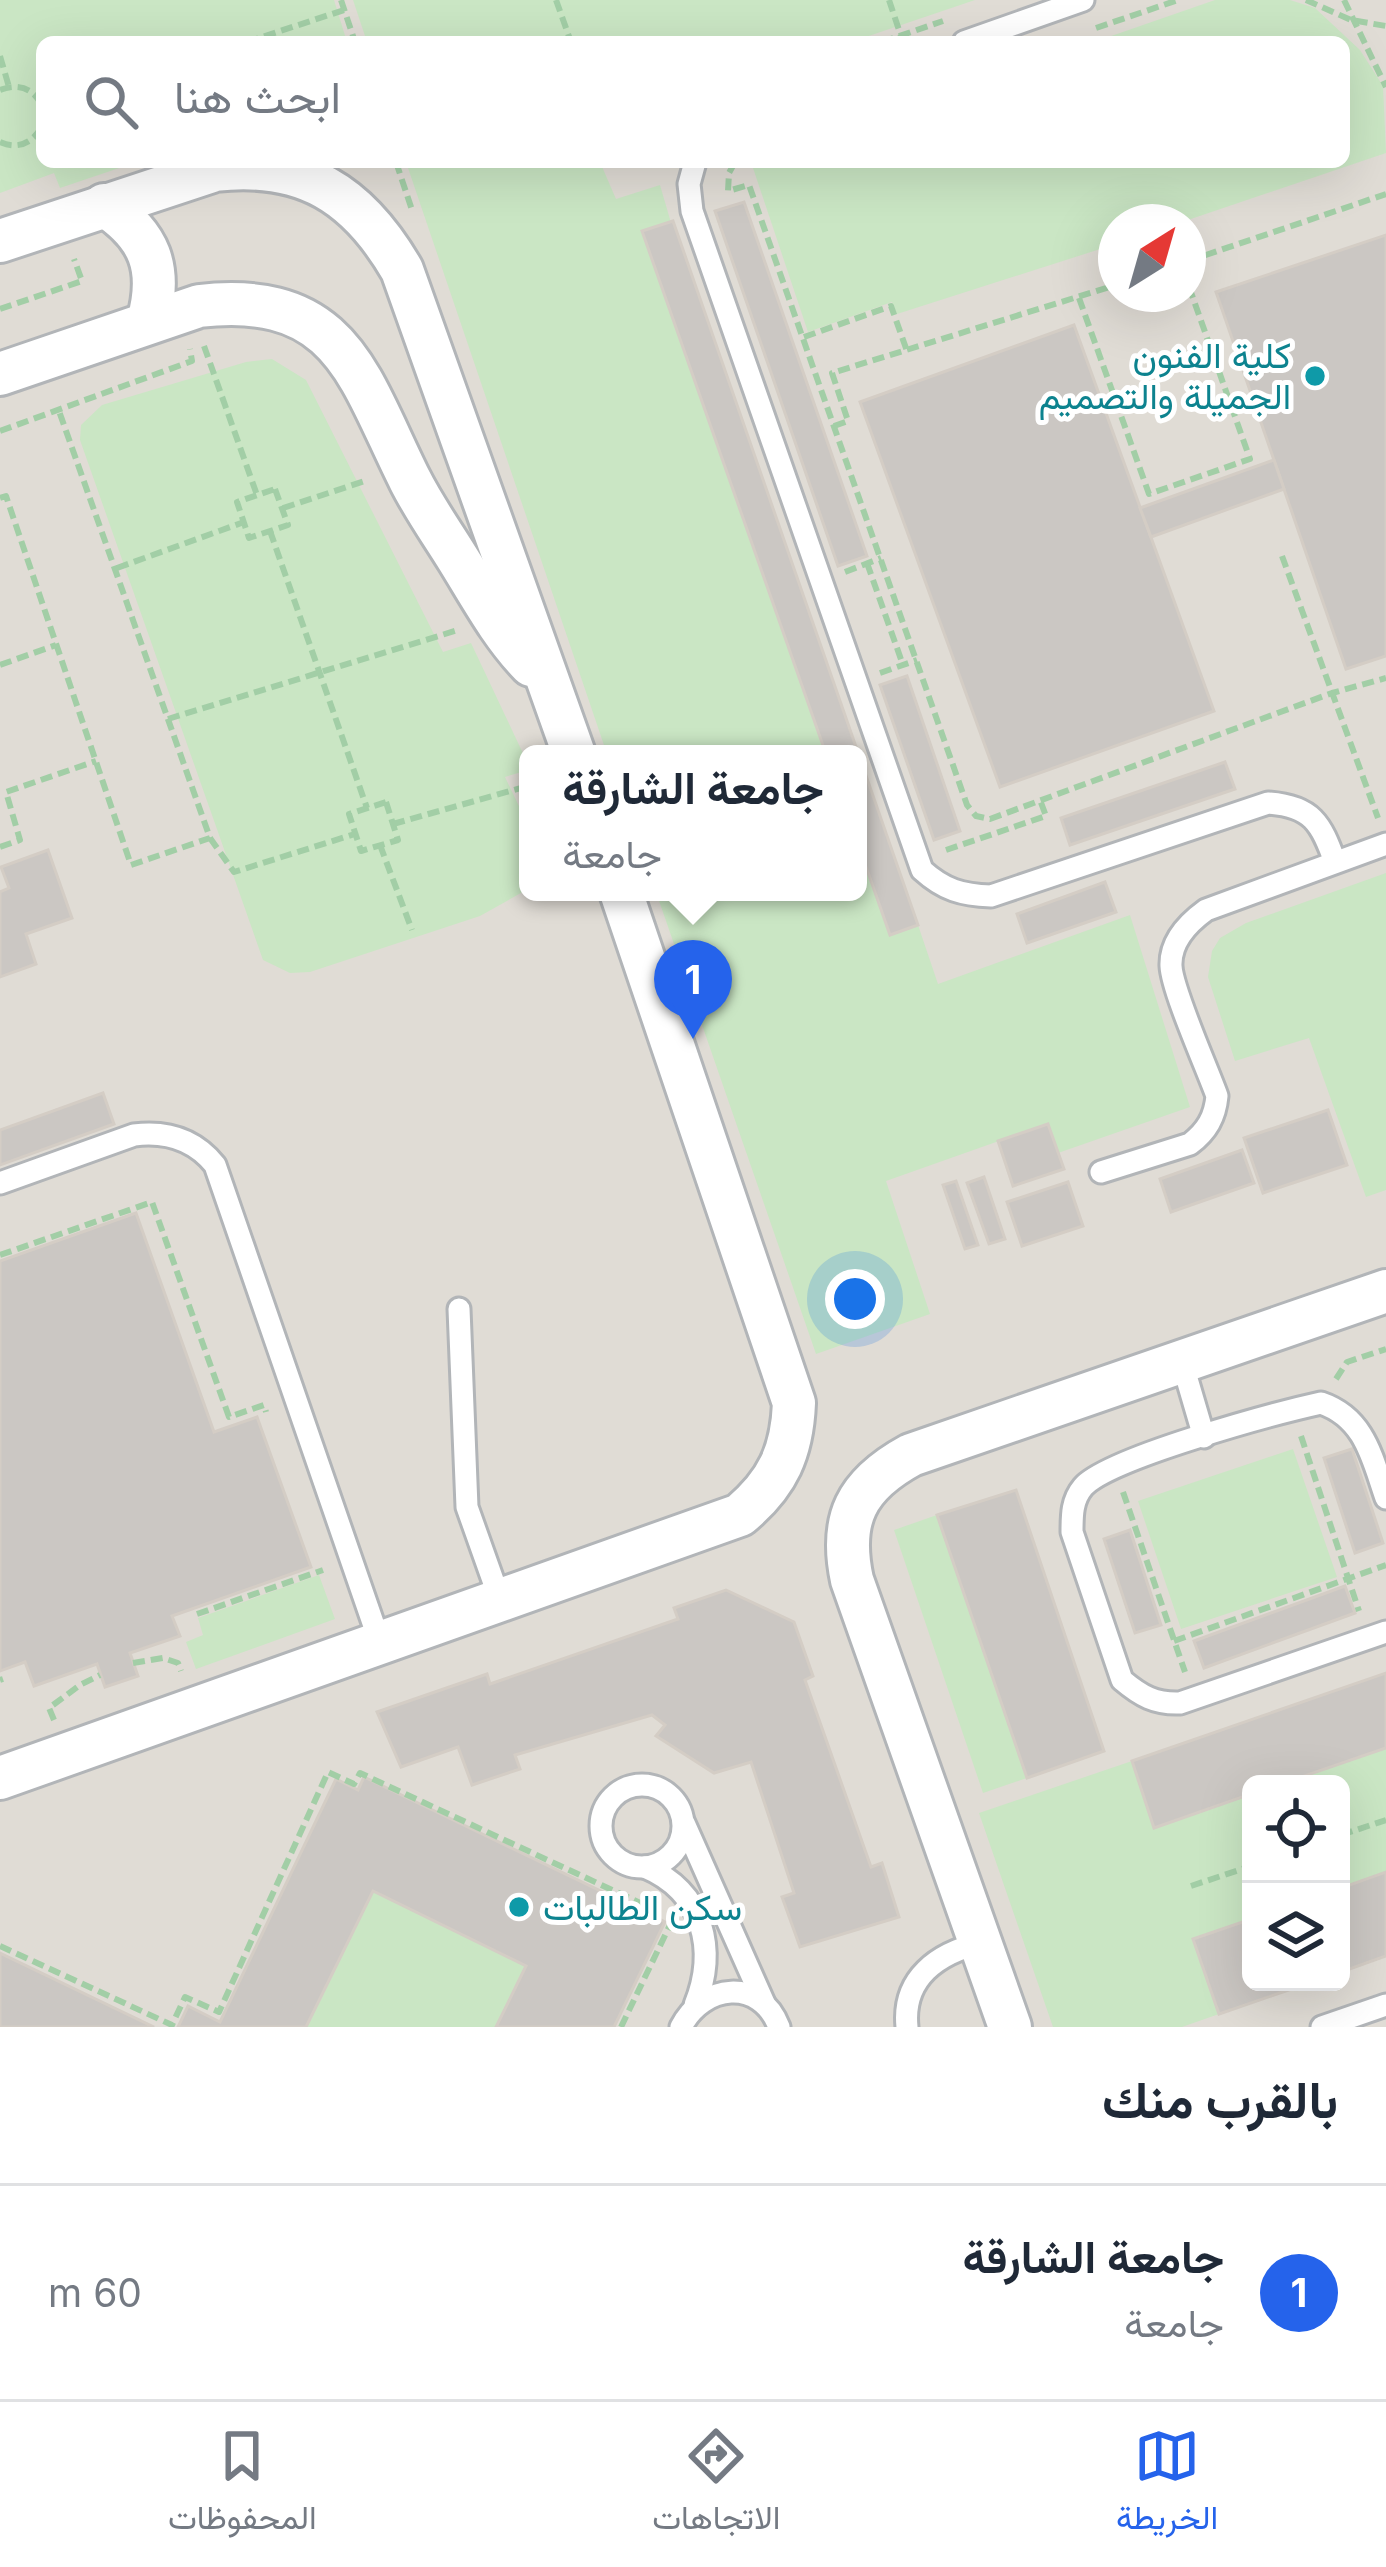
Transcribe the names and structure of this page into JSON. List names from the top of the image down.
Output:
{
  "places": ["كلية الفنون الجميلة والتصميم", "سكن الطالبات"],
  "north": "top right",
  "page": {
    "search": "ابحث هنا",
    "popup": ["جامعة الشارقة", "جامعة"],
    "pins": "1",
    "heading": "بالقرب منك",
    "list": [
      {
        "mark": "1",
        "name": "جامعة الشارقة",
        "note": "جامعة",
        "value": "60 m"
      }
    ],
    "nav": ["الخريطة", "الاتجاهات", "المحفوظات"]
  }
}
